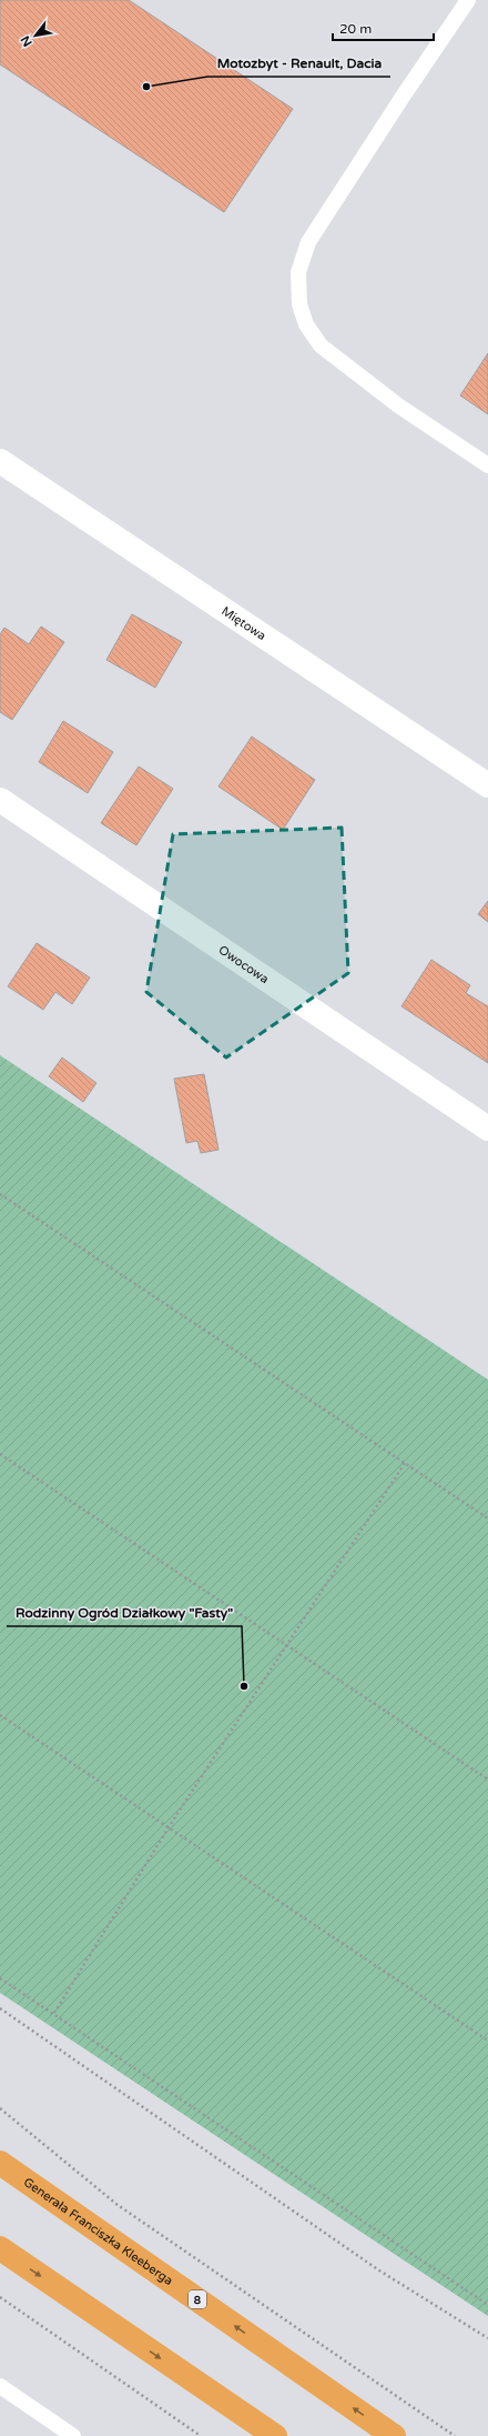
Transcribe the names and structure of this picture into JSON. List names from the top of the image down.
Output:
{
  "streets": {
    "highway": ["Generała Franciszka Kleeberga", "8"],
    "street": ["Miętowa", "Owocowa"]
  },
  "places": ["Motozbyt - Renault, Dacia", "Rodzinny Ogród Działkowy \"Fasty\""],
  "scale_bar": "20 m",
  "north": "bottom left"
}
